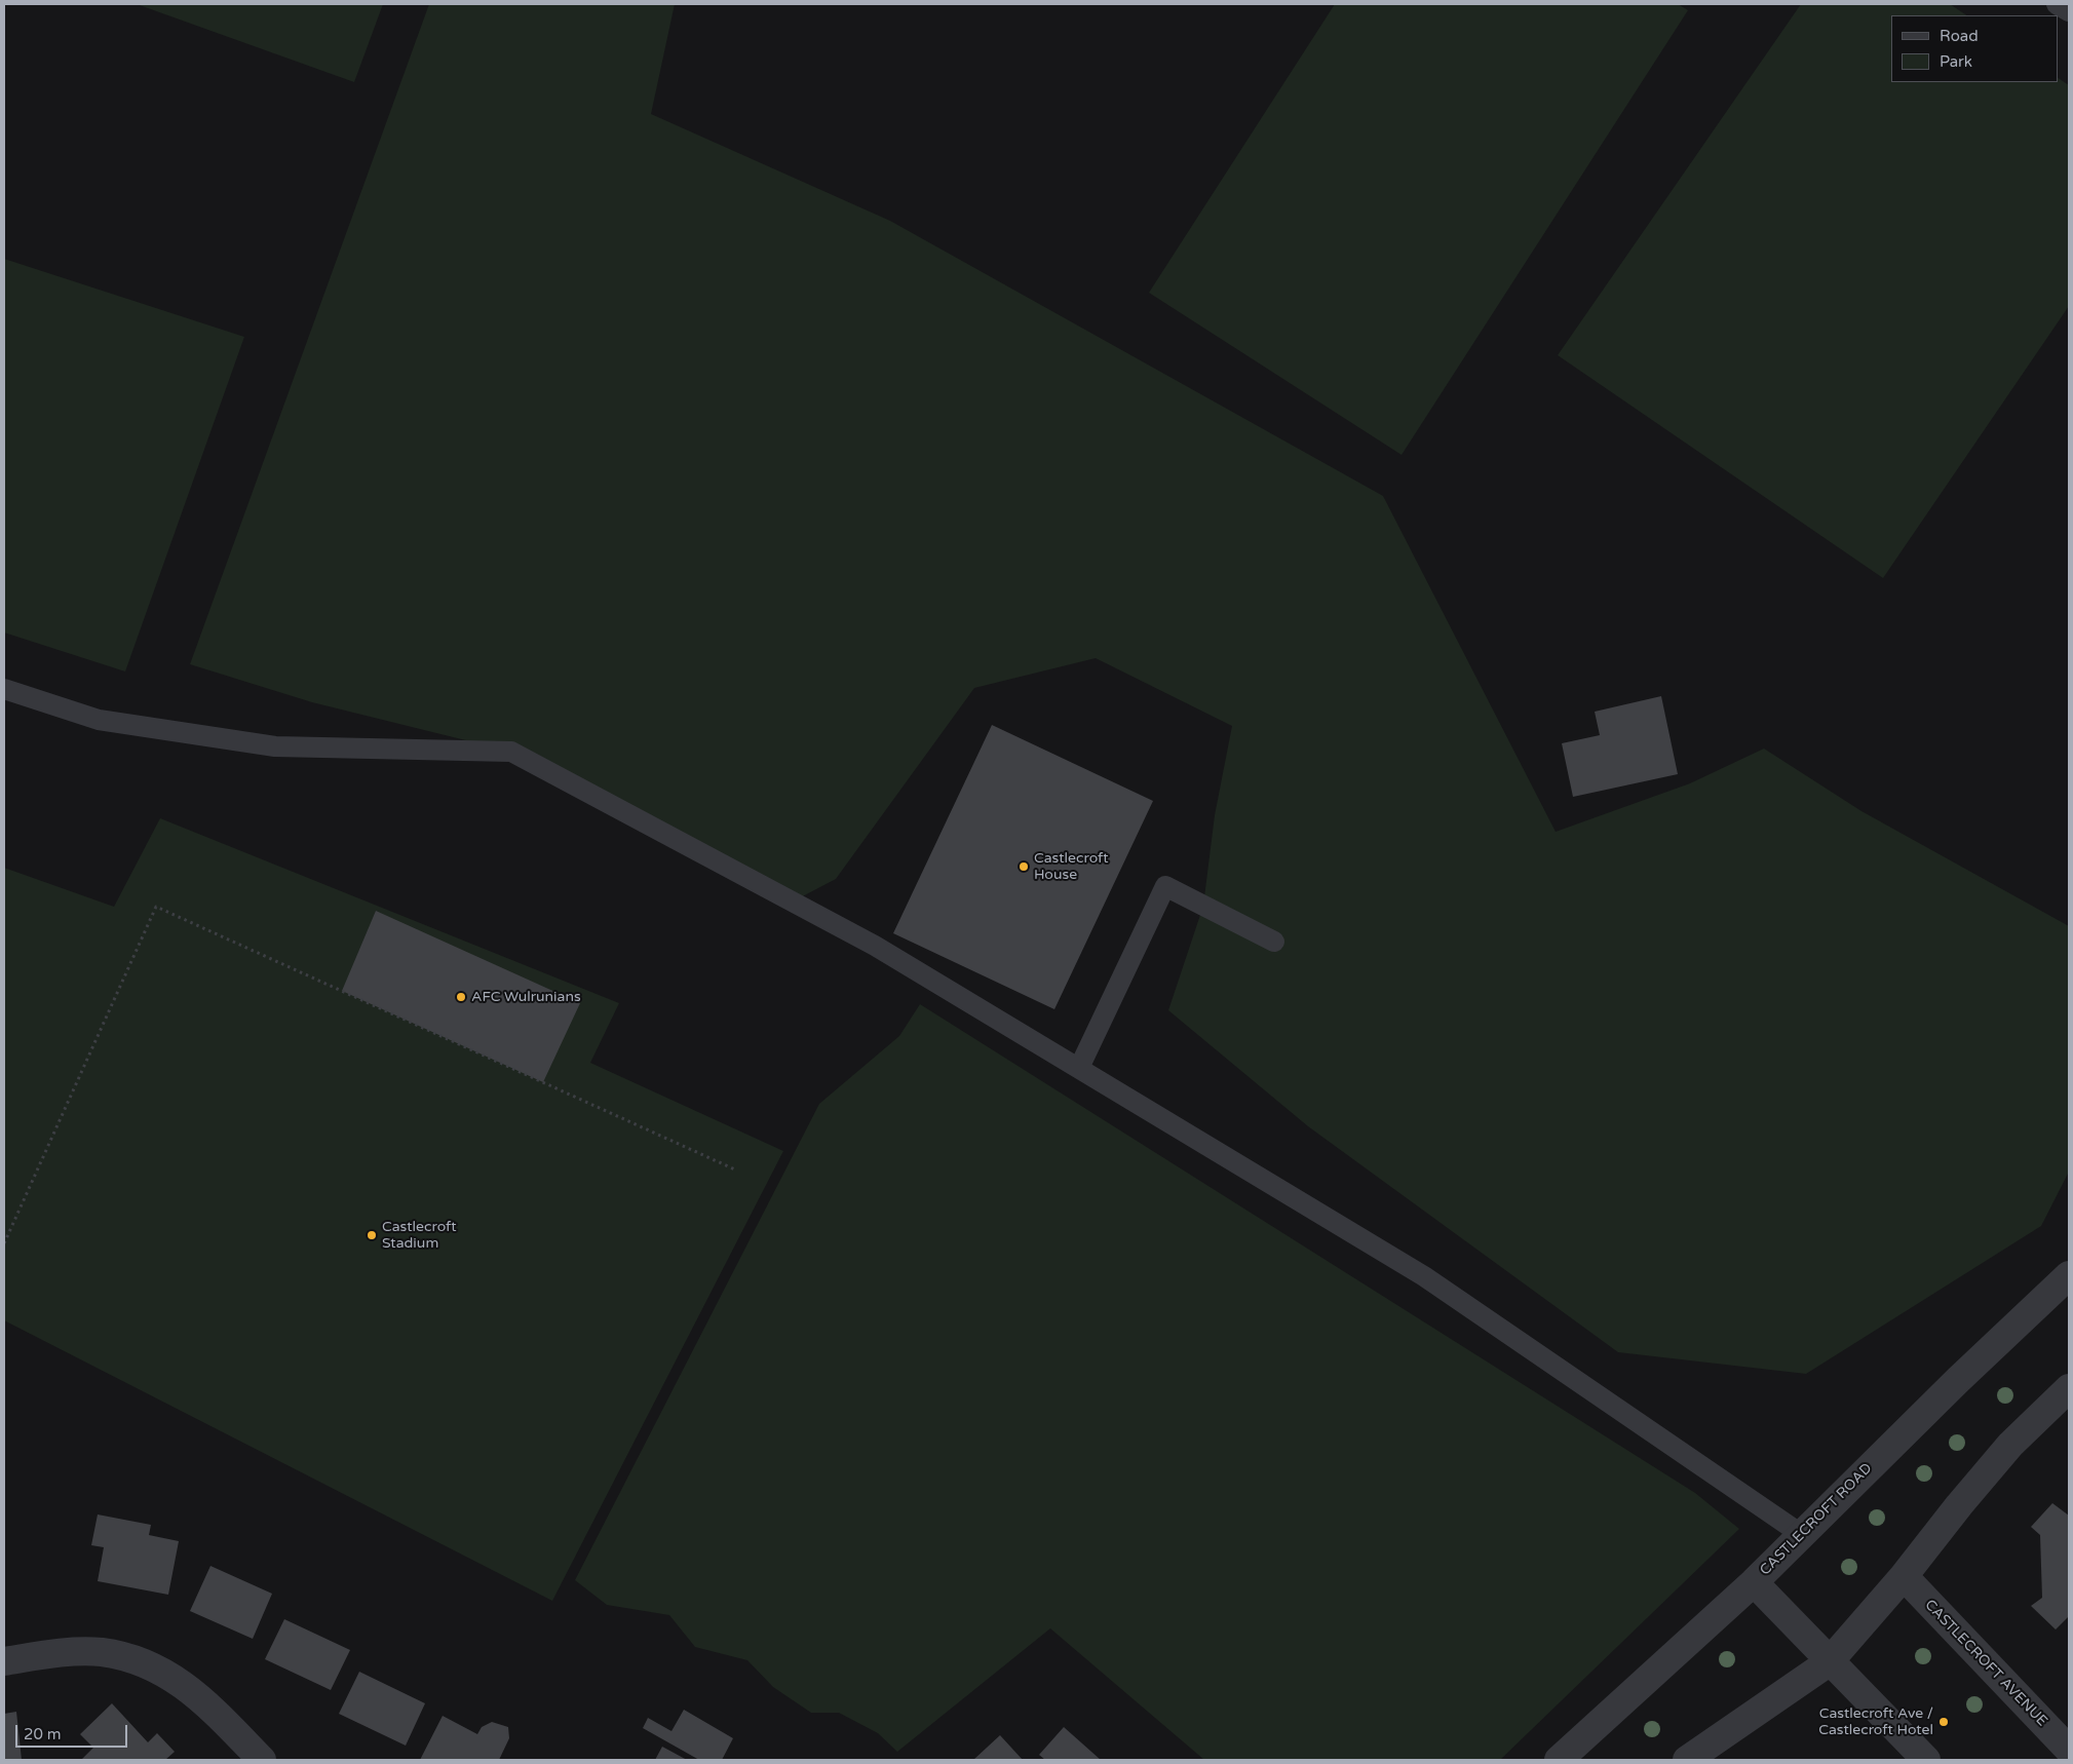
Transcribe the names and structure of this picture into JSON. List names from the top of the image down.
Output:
{
  "streets": {
    "street": ["CASTLECROFT ROAD", "CASTLECROFT AVENUE"]
  },
  "places": [
    "Castlecroft House",
    "AFC Wulrunians",
    "Castlecroft Stadium",
    "Castlecroft Ave / Castlecroft Hotel"
  ],
  "legend": ["Road", "Park"],
  "scale_bar": "20 m"
}
